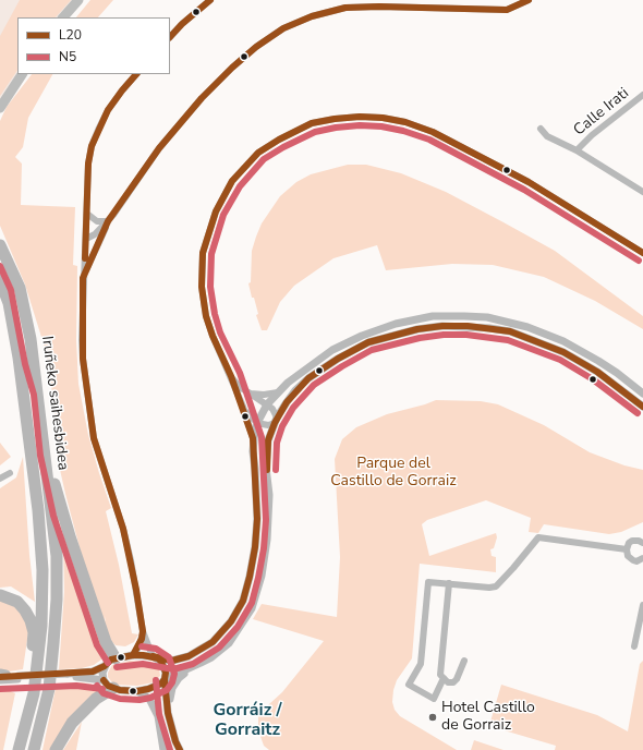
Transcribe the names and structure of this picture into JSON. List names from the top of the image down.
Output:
{
  "streets": {
    "highway": ["Iruñeko saihesbidea"],
    "street": ["Calle Irati"]
  },
  "districts": ["Gorráiz / Gorraitz"],
  "parks": ["Parque del Castillo de Gorraiz"],
  "places": ["Hotel Castillo de Gorraiz"],
  "lines": ["transit line L20", "transit line N5"],
  "legend": ["L20", "N5"]
}
